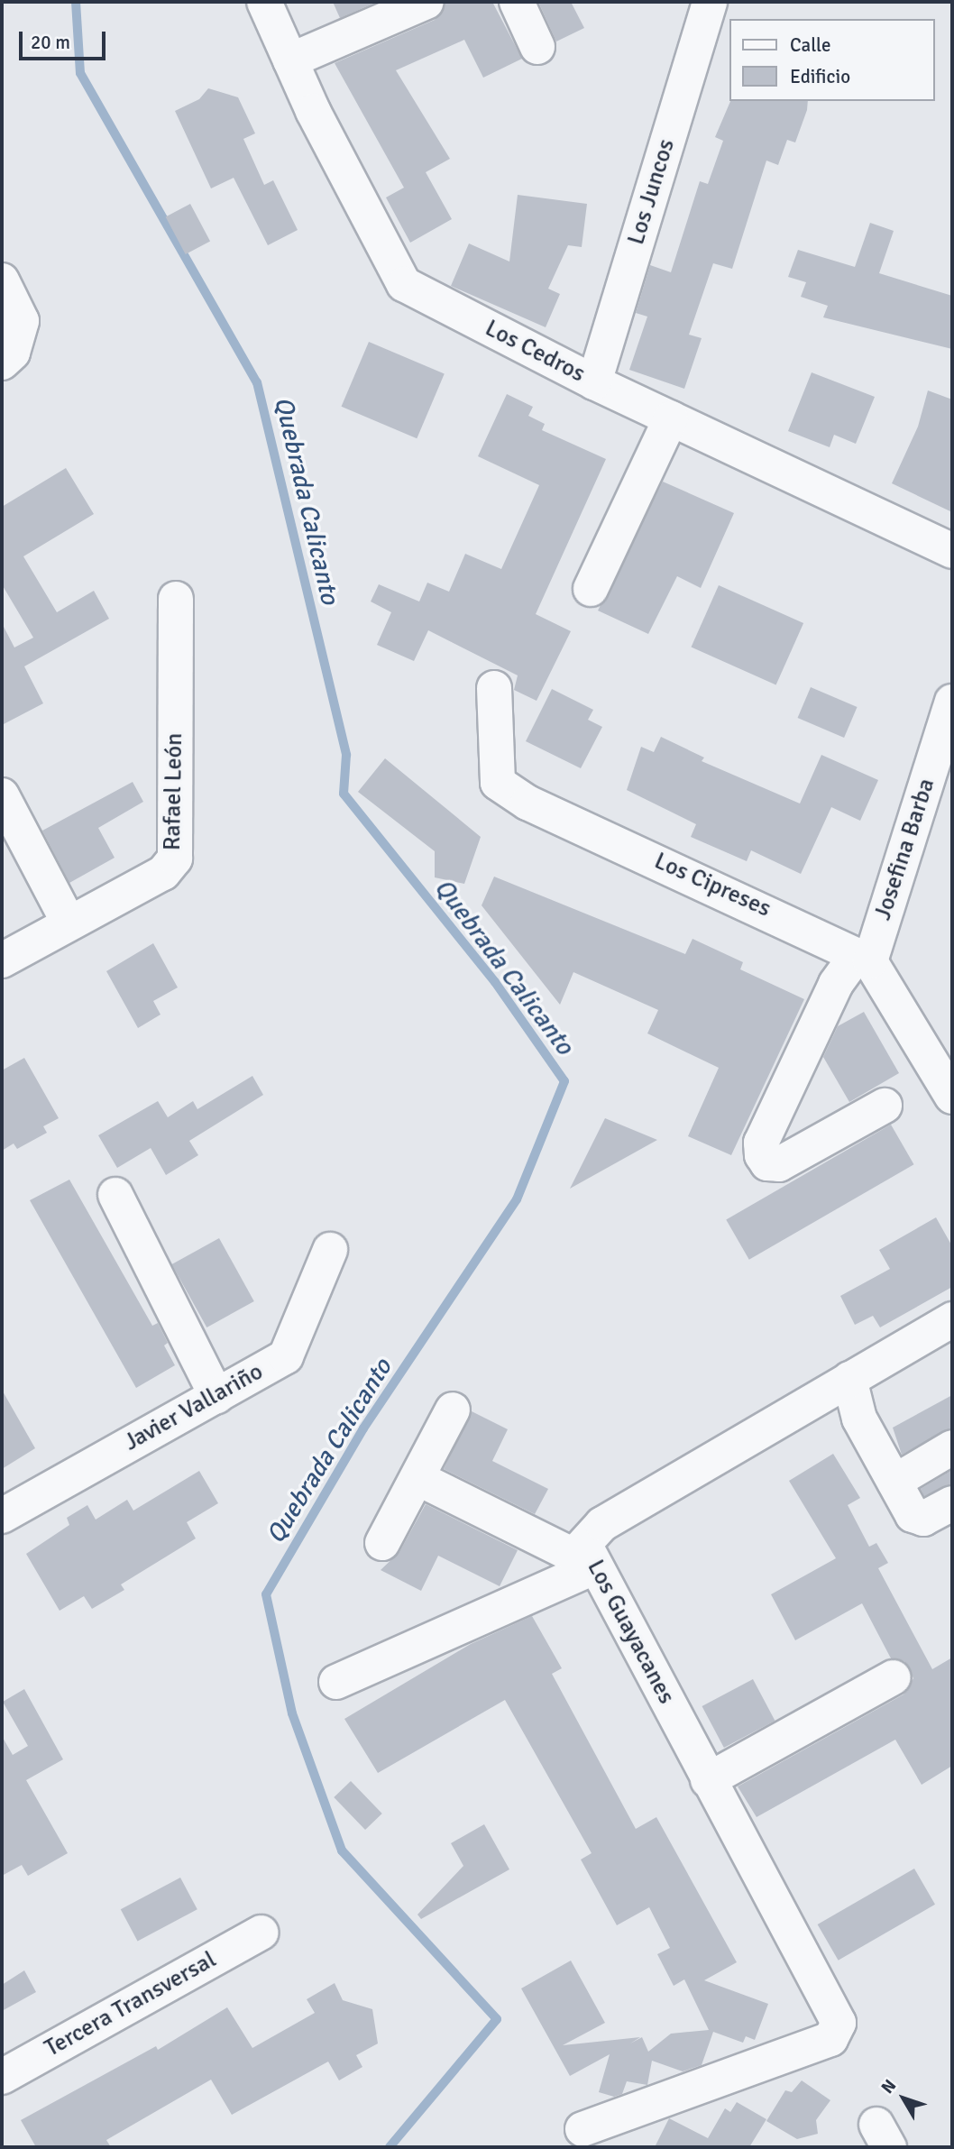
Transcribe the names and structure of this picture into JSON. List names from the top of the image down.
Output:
{
  "streets": {
    "street": [
      "Los Juncos",
      "Los Cedros",
      "Rafael León",
      "Josefina Barba",
      "Los Cipreses",
      "Javier Vallariño",
      "Los Guayacanes",
      "Tercera Transversal"
    ]
  },
  "crossings": [
    ["Los Juncos", "Los Cedros"],
    ["Josefina Barba", "Los Cipreses"]
  ],
  "water": ["Quebrada Calicanto"],
  "legend": ["Calle", "Edificio"],
  "scale_bar": "20 m",
  "north": "top left"
}
